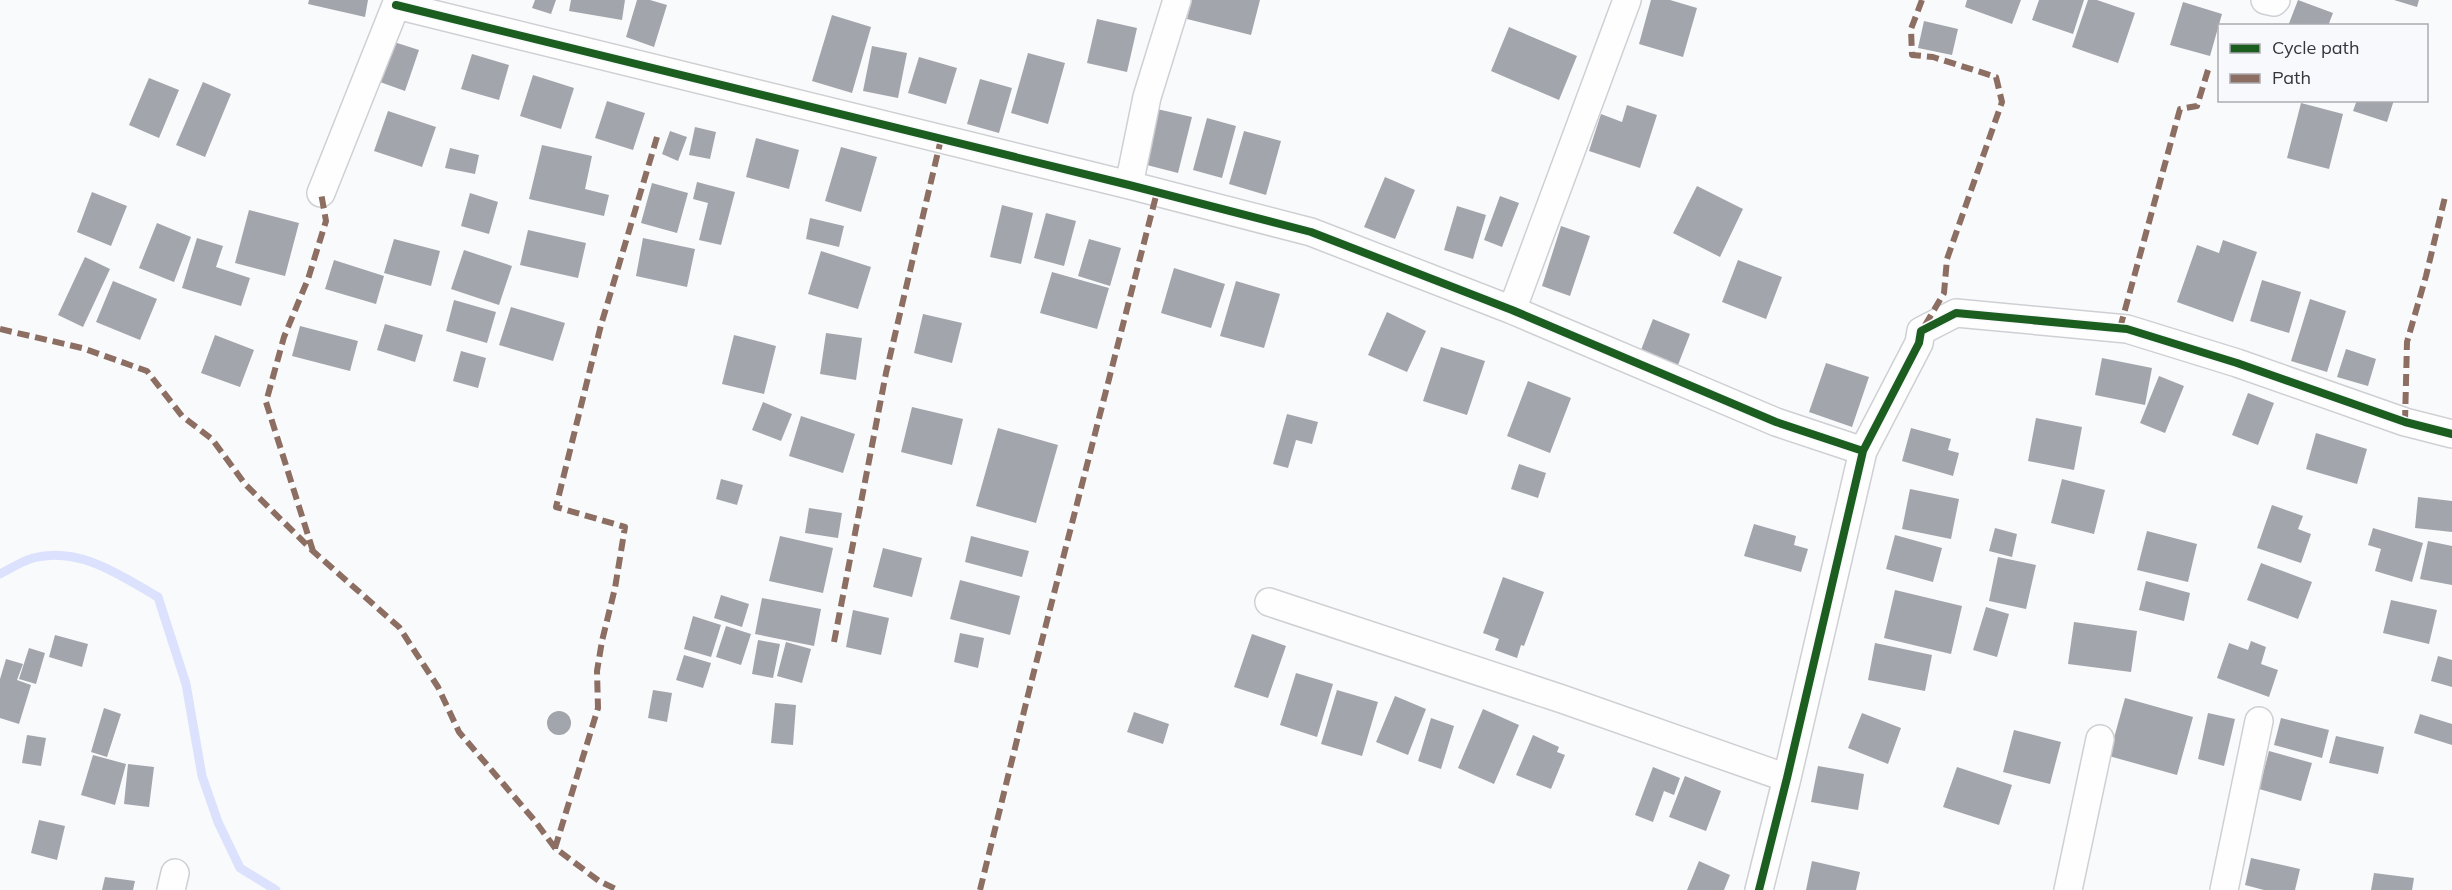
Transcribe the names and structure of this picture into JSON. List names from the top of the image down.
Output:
{
  "legend": ["Cycle path", "Path"]
}
